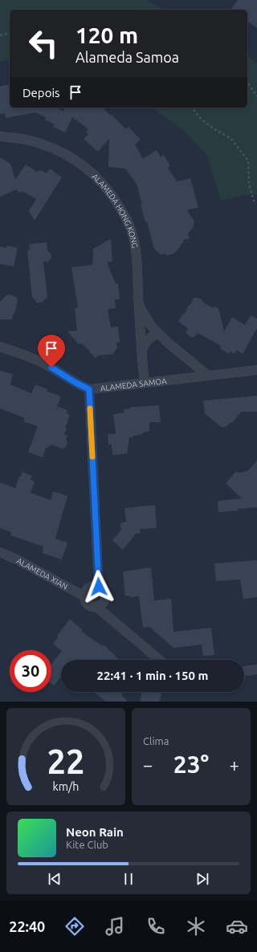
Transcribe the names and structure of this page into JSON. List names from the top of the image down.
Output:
{
  "streets": {
    "street": ["ALAMEDA HONG KONG", "ALAMEDA SAMOA", "ALAMEDA XIAN"]
  },
  "crossings": [
    ["ALAMEDA HONG KONG", "ALAMEDA SAMOA"]
  ],
  "page": {
    "turn": ["120 m", "Alameda Samoa"],
    "then": "Depois",
    "limit": "30",
    "trip": "22:41 · 1 min · 150 m",
    "tile": "Clima",
    "heat": ["−", "23°", "+"],
    "song": ["Neon Rain", "Kite Club"],
    "tabs": "22:40",
    "gauge": ["22", "km/h"]
  }
}
